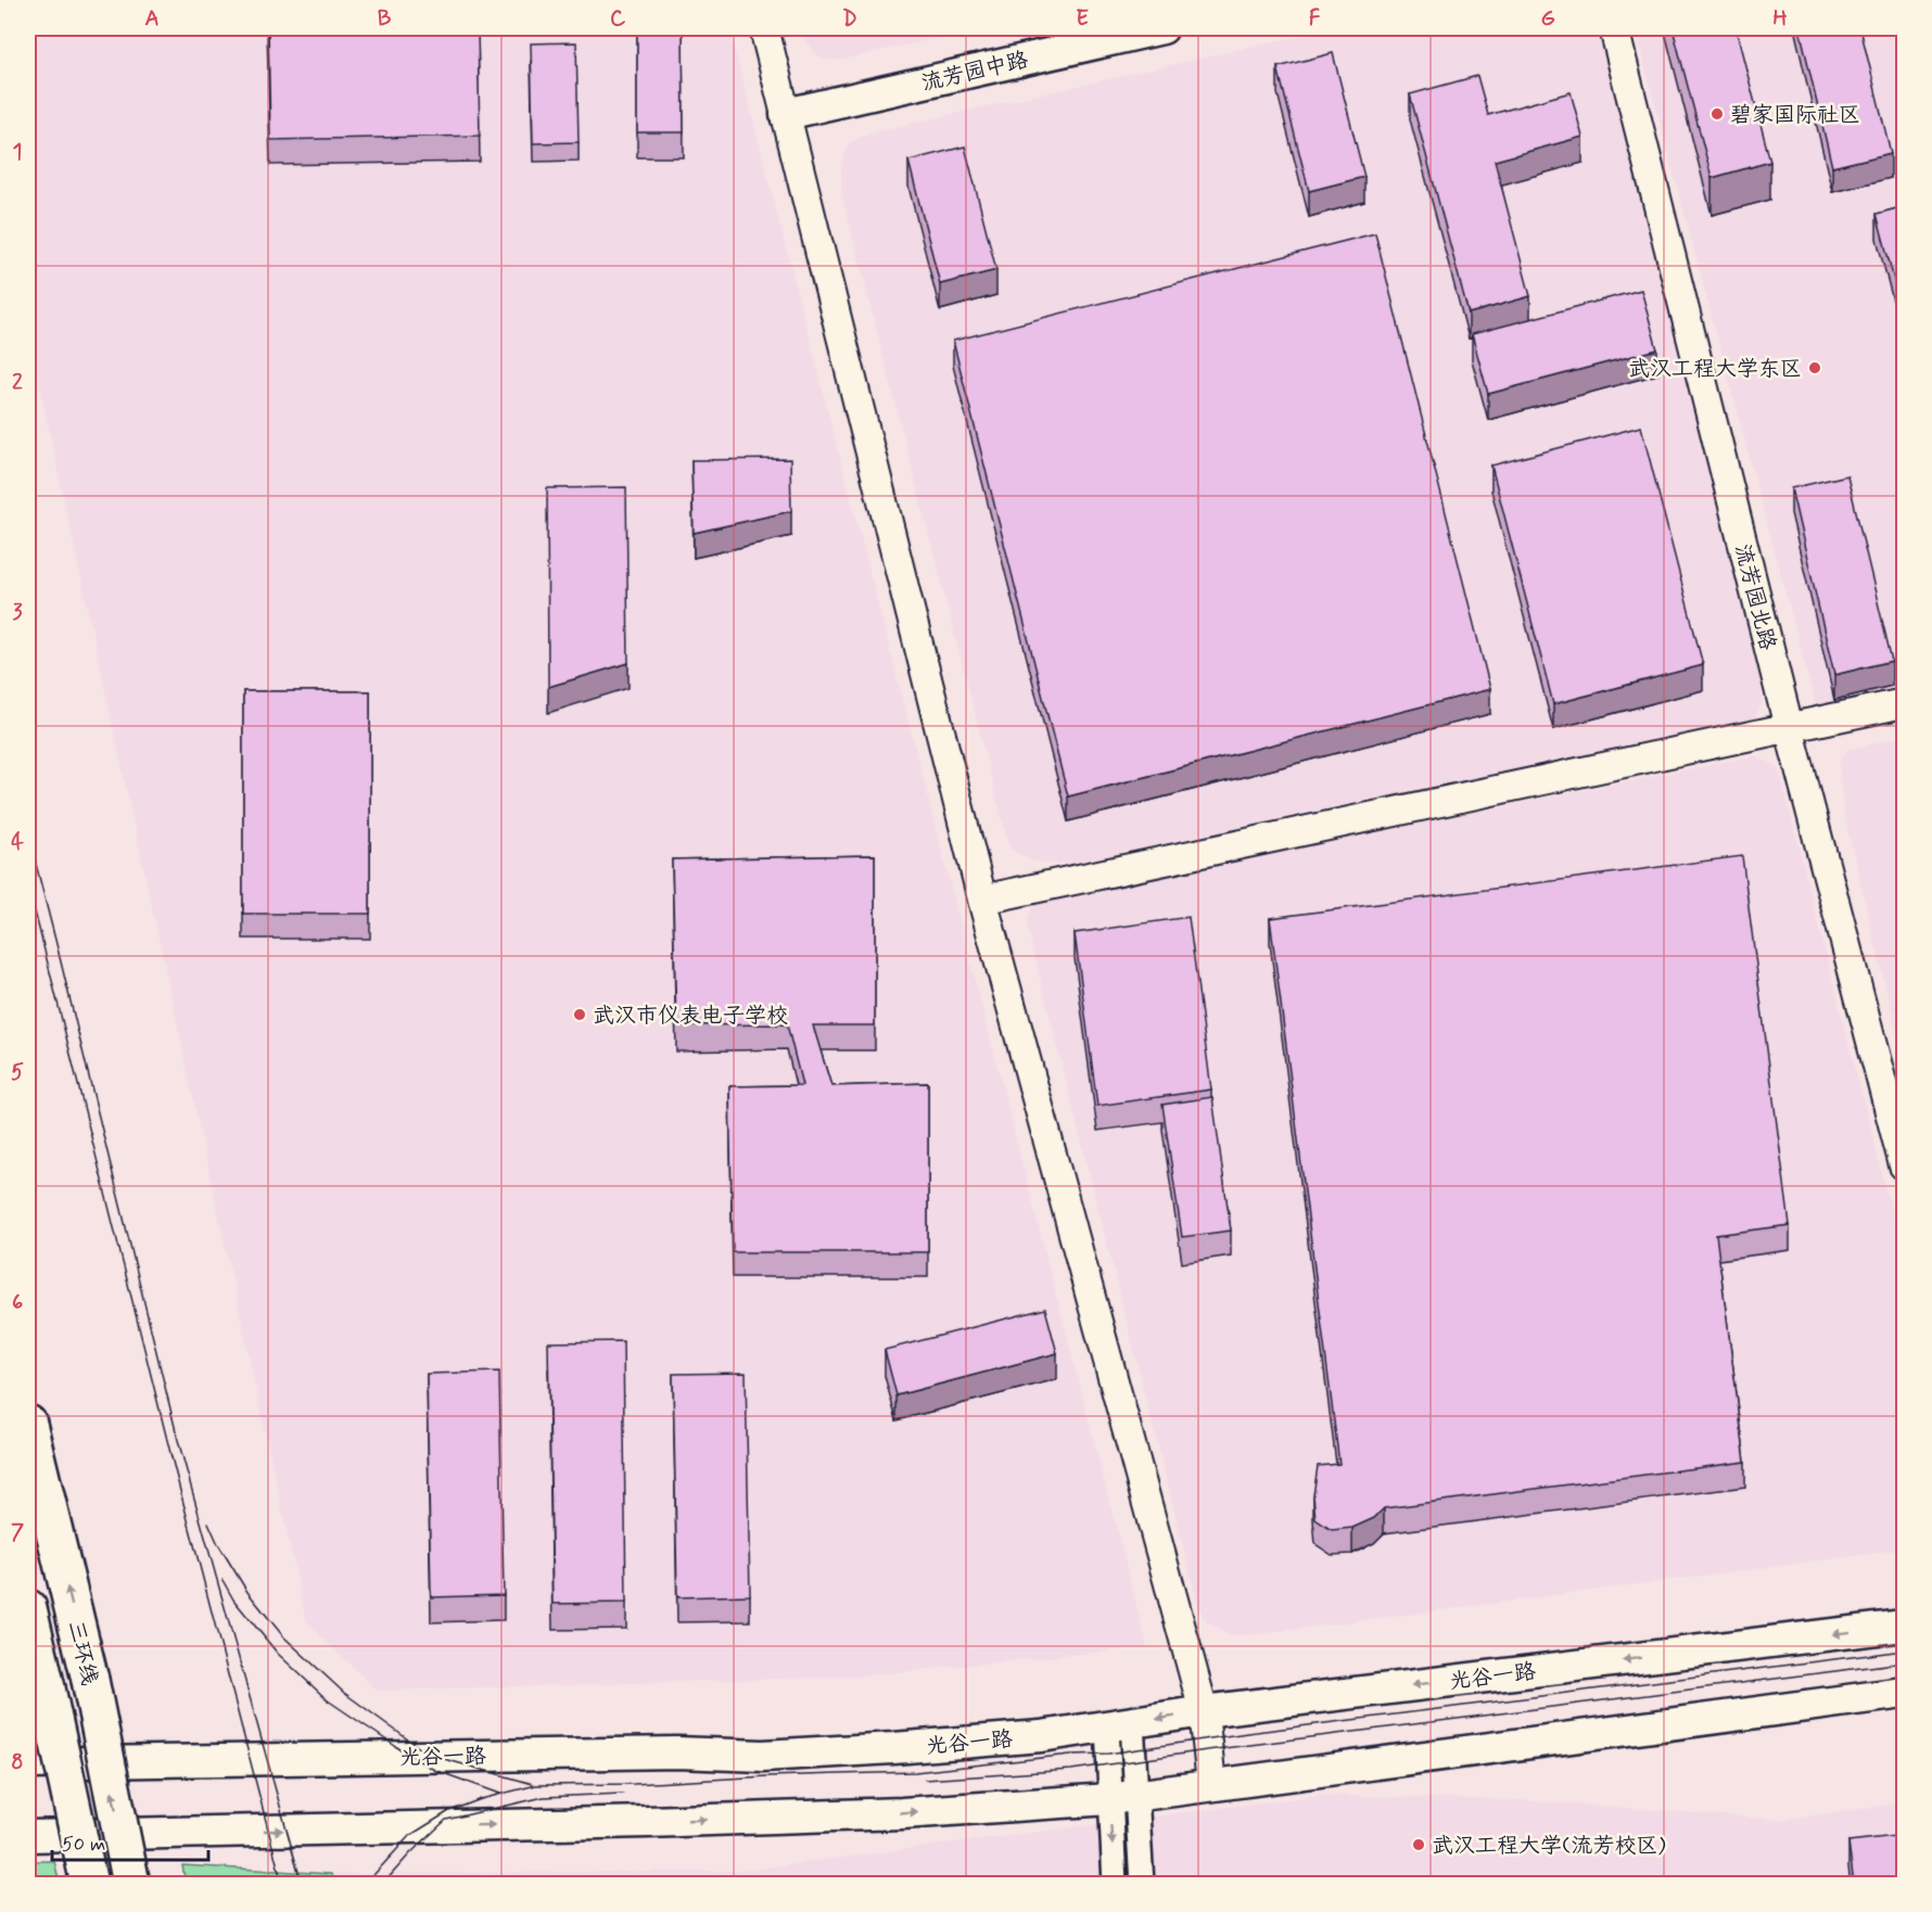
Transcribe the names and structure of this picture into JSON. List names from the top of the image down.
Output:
{
  "streets": {
    "highway": ["三环线"],
    "main road": ["流芳园中路", "光谷一路"],
    "street": ["流芳园北路"]
  },
  "places": [
    "碧家国际社区",
    "武汉工程大学东区",
    "武汉市仪表电子学校",
    "武汉工程大学(流芳校区)"
  ],
  "scale_bar": "50 m",
  "grid": {
    "columns": [
      "A",
      "B",
      "C",
      "D",
      "E",
      "F",
      "G",
      "H"
    ],
    "rows": [
      "1",
      "2",
      "3",
      "4",
      "5",
      "6",
      "7",
      "8"
    ]
  }
}
